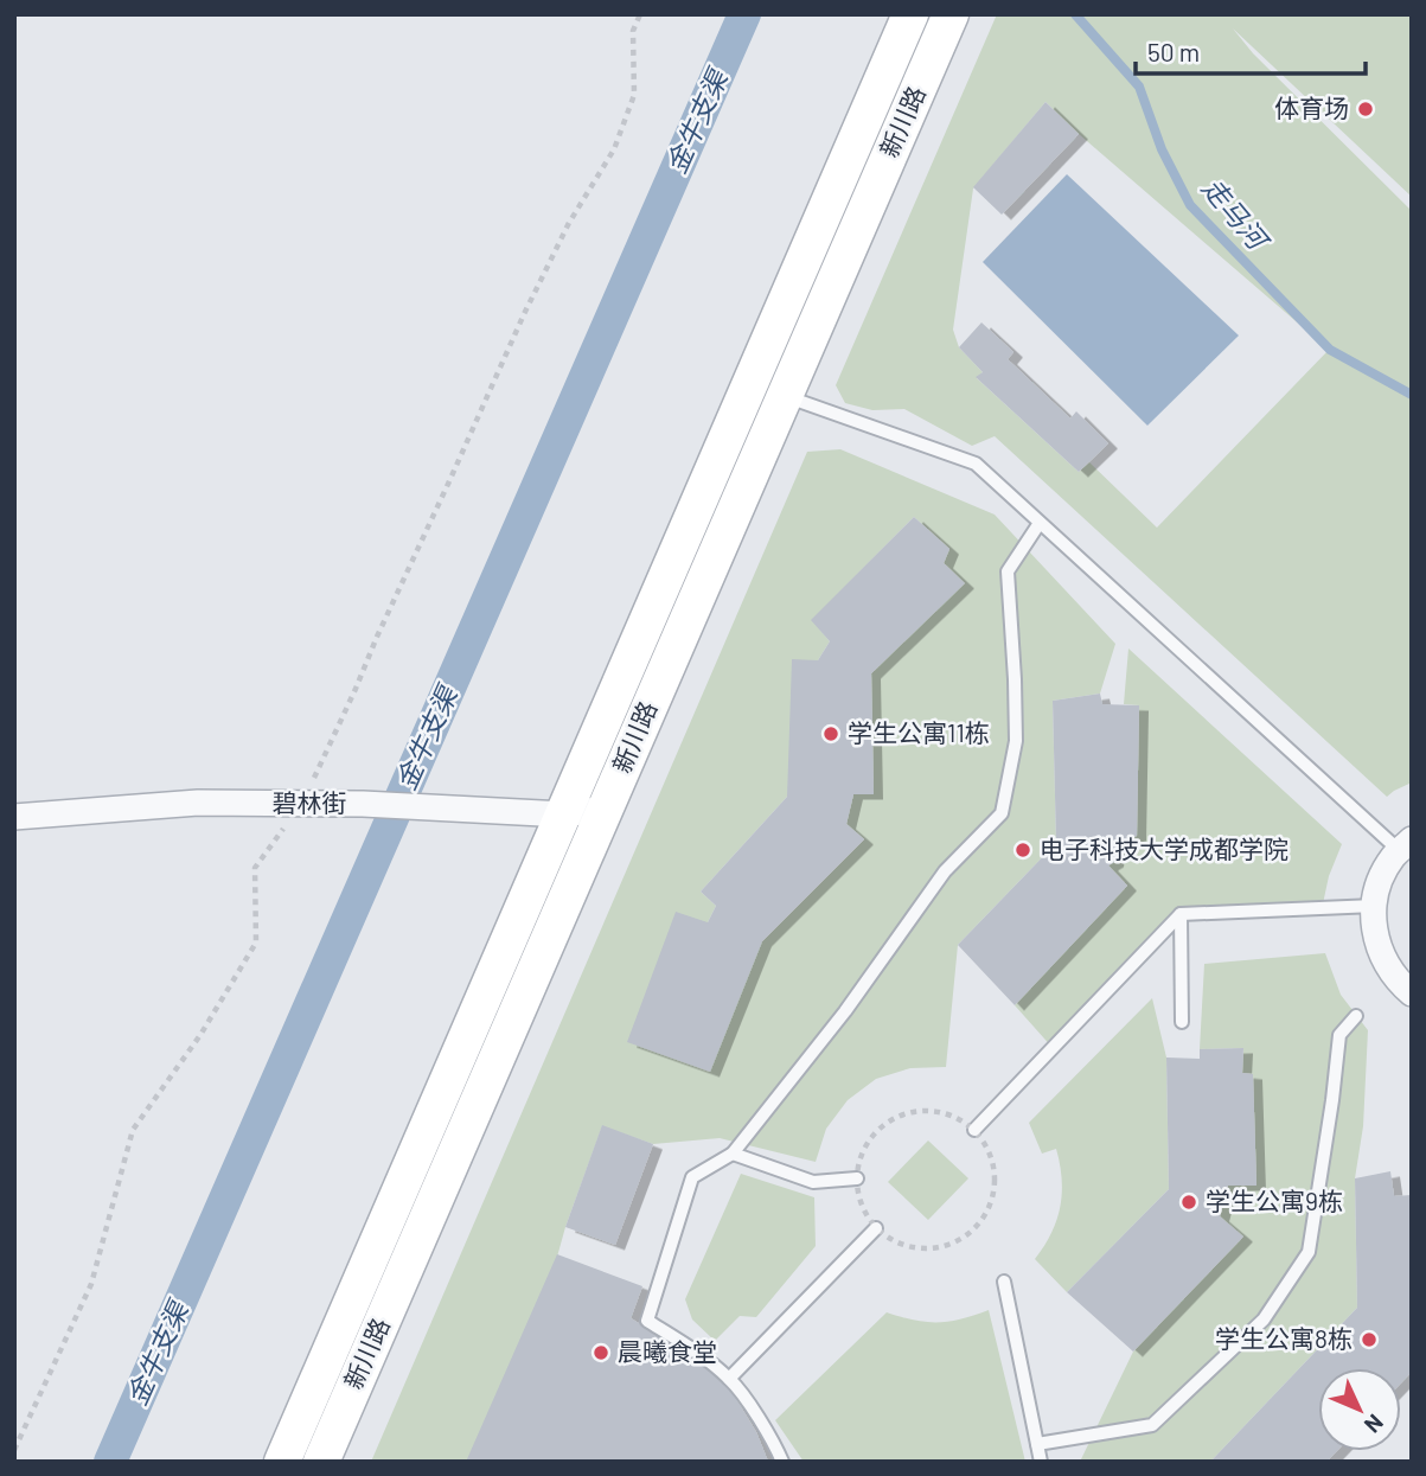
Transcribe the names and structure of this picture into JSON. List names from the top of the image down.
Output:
{
  "streets": {
    "main road": ["新川路"],
    "street": ["碧林街"]
  },
  "crossings": [
    ["新川路", "碧林街"]
  ],
  "water": ["金牛支渠", "走马河"],
  "places": [
    "体育场",
    "学生公寓11栋",
    "电子科技大学成都学院",
    "学生公寓9栋",
    "学生公寓8栋",
    "晨曦食堂"
  ],
  "scale_bar": "50 m",
  "north": "bottom right"
}
